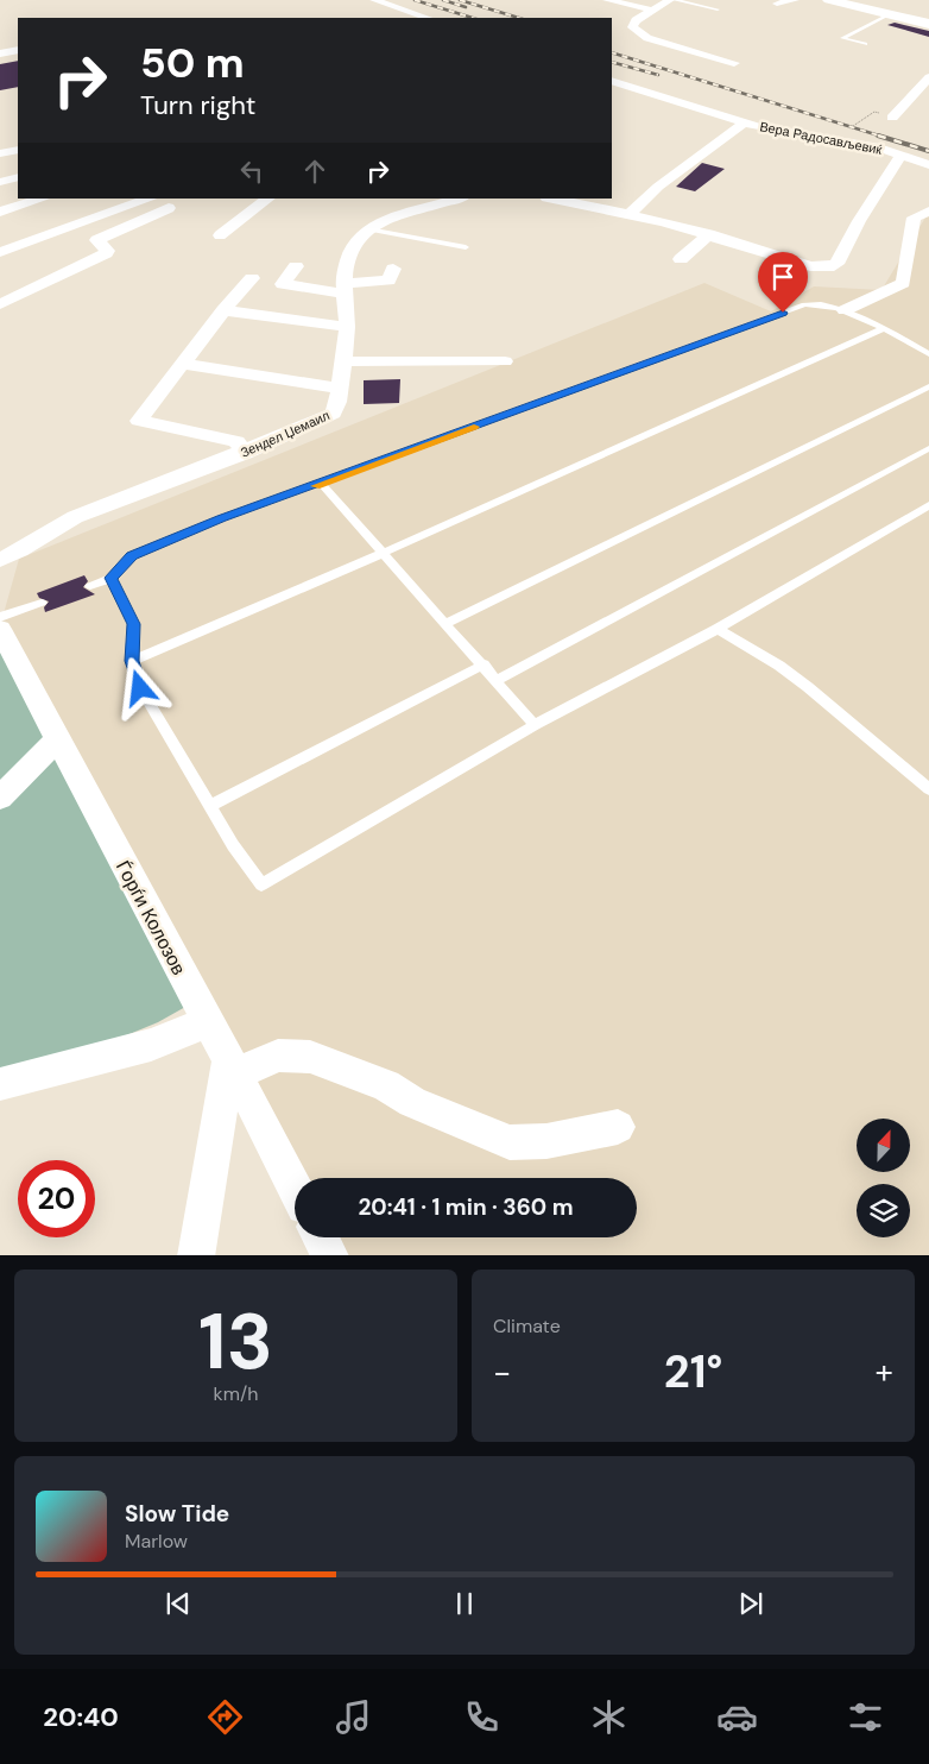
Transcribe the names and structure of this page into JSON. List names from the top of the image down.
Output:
{
  "streets": {
    "street": ["Вера Радосављевиќ", "Зендел Џемаил", "Ѓорѓи Колозов"]
  },
  "north": "top",
  "page": {
    "turn": ["50 m", "Turn right"],
    "limit": "20",
    "trip": "20:41 · 1 min · 360 m",
    "tile": [
      ["13", "km/h"],
      "Climate"
    ],
    "heat": ["−", "21°", "+"],
    "song": ["Slow Tide", "Marlow"],
    "tabs": "20:40"
  }
}
